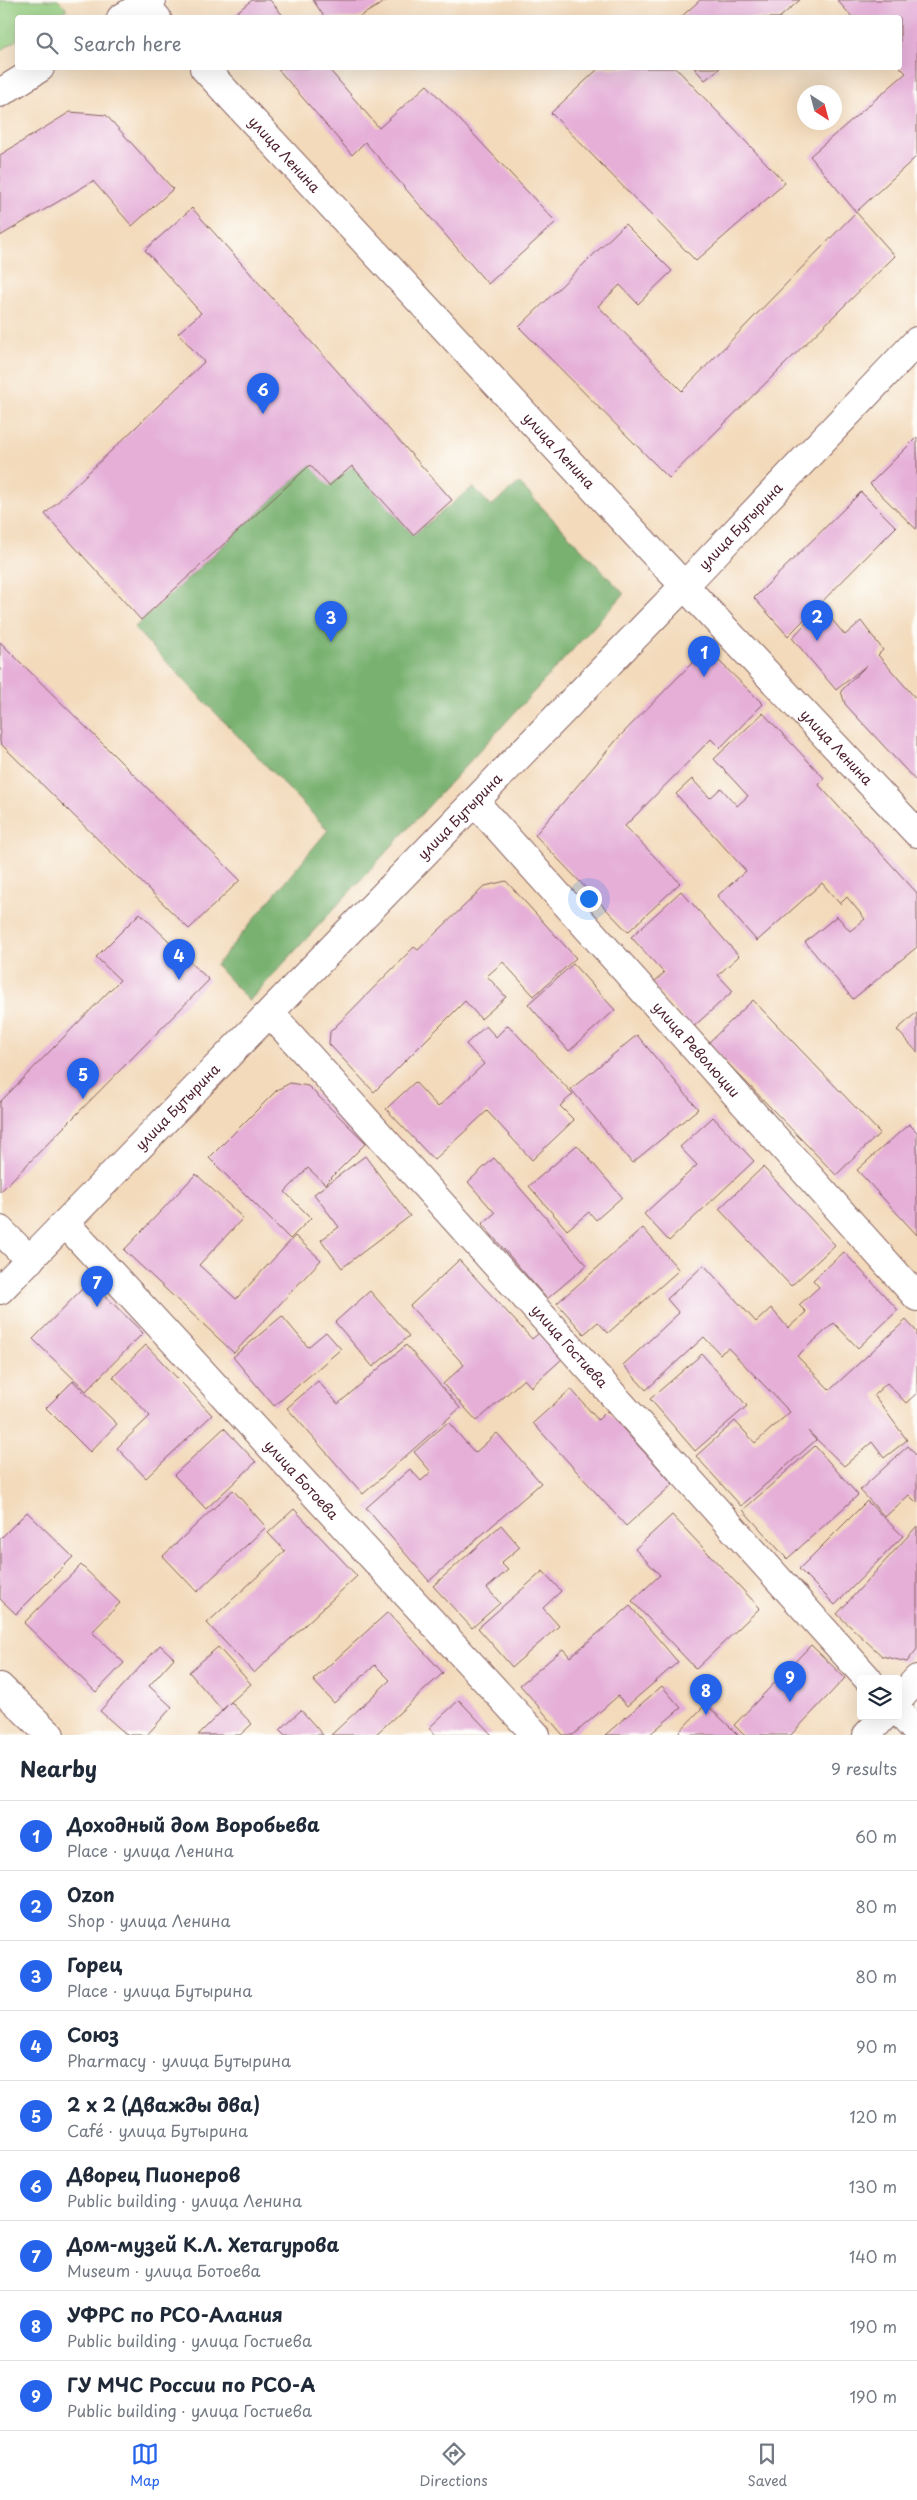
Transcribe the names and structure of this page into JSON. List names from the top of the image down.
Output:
{
  "streets": {
    "street": [
      "улица Ленина",
      "улица Бутырина",
      "улица Революции",
      "улица Гостиева",
      "улица Ботоева"
    ]
  },
  "crossings": [
    ["улица Ленина", "улица Бутырина"],
    ["улица Бутырина", "улица Революции"],
    ["улица Бутырина", "улица Гостиева"],
    ["улица Бутырина", "улица Ботоева"]
  ],
  "north": "bottom right",
  "page": {
    "search": "Search here",
    "pins": [
      "6",
      "2",
      "3",
      "1",
      "4",
      "5",
      "7",
      "9",
      "8"
    ],
    "heading": ["Nearby", "9 results"],
    "list": [
      {
        "mark": "1",
        "name": "Доходный дом Воробьева",
        "note": "Place · улица Ленина",
        "value": "60 m"
      },
      {
        "mark": "2",
        "name": "Ozon",
        "note": "Shop · улица Ленина",
        "value": "80 m"
      },
      {
        "mark": "3",
        "name": "Горец",
        "note": "Place · улица Бутырина",
        "value": "80 m"
      },
      {
        "mark": "4",
        "name": "Союз",
        "note": "Pharmacy · улица Бутырина",
        "value": "90 m"
      },
      {
        "mark": "5",
        "name": "2 х 2 (Дважды два)",
        "note": "Café · улица Бутырина",
        "value": "120 m"
      },
      {
        "mark": "6",
        "name": "Дворец Пионеров",
        "note": "Public building · улица Ленина",
        "value": "130 m"
      },
      {
        "mark": "7",
        "name": "Дом-музей К.Л. Хетагурова",
        "note": "Museum · улица Ботоева",
        "value": "140 m"
      },
      {
        "mark": "8",
        "name": "УФРС по РСО-Алания",
        "note": "Public building · улица Гостиева",
        "value": "190 m"
      },
      {
        "mark": "9",
        "name": "ГУ МЧС России по РСО-А",
        "note": "Public building · улица Гостиева",
        "value": "190 m"
      }
    ],
    "nav": ["Map", "Directions", "Saved"]
  }
}
